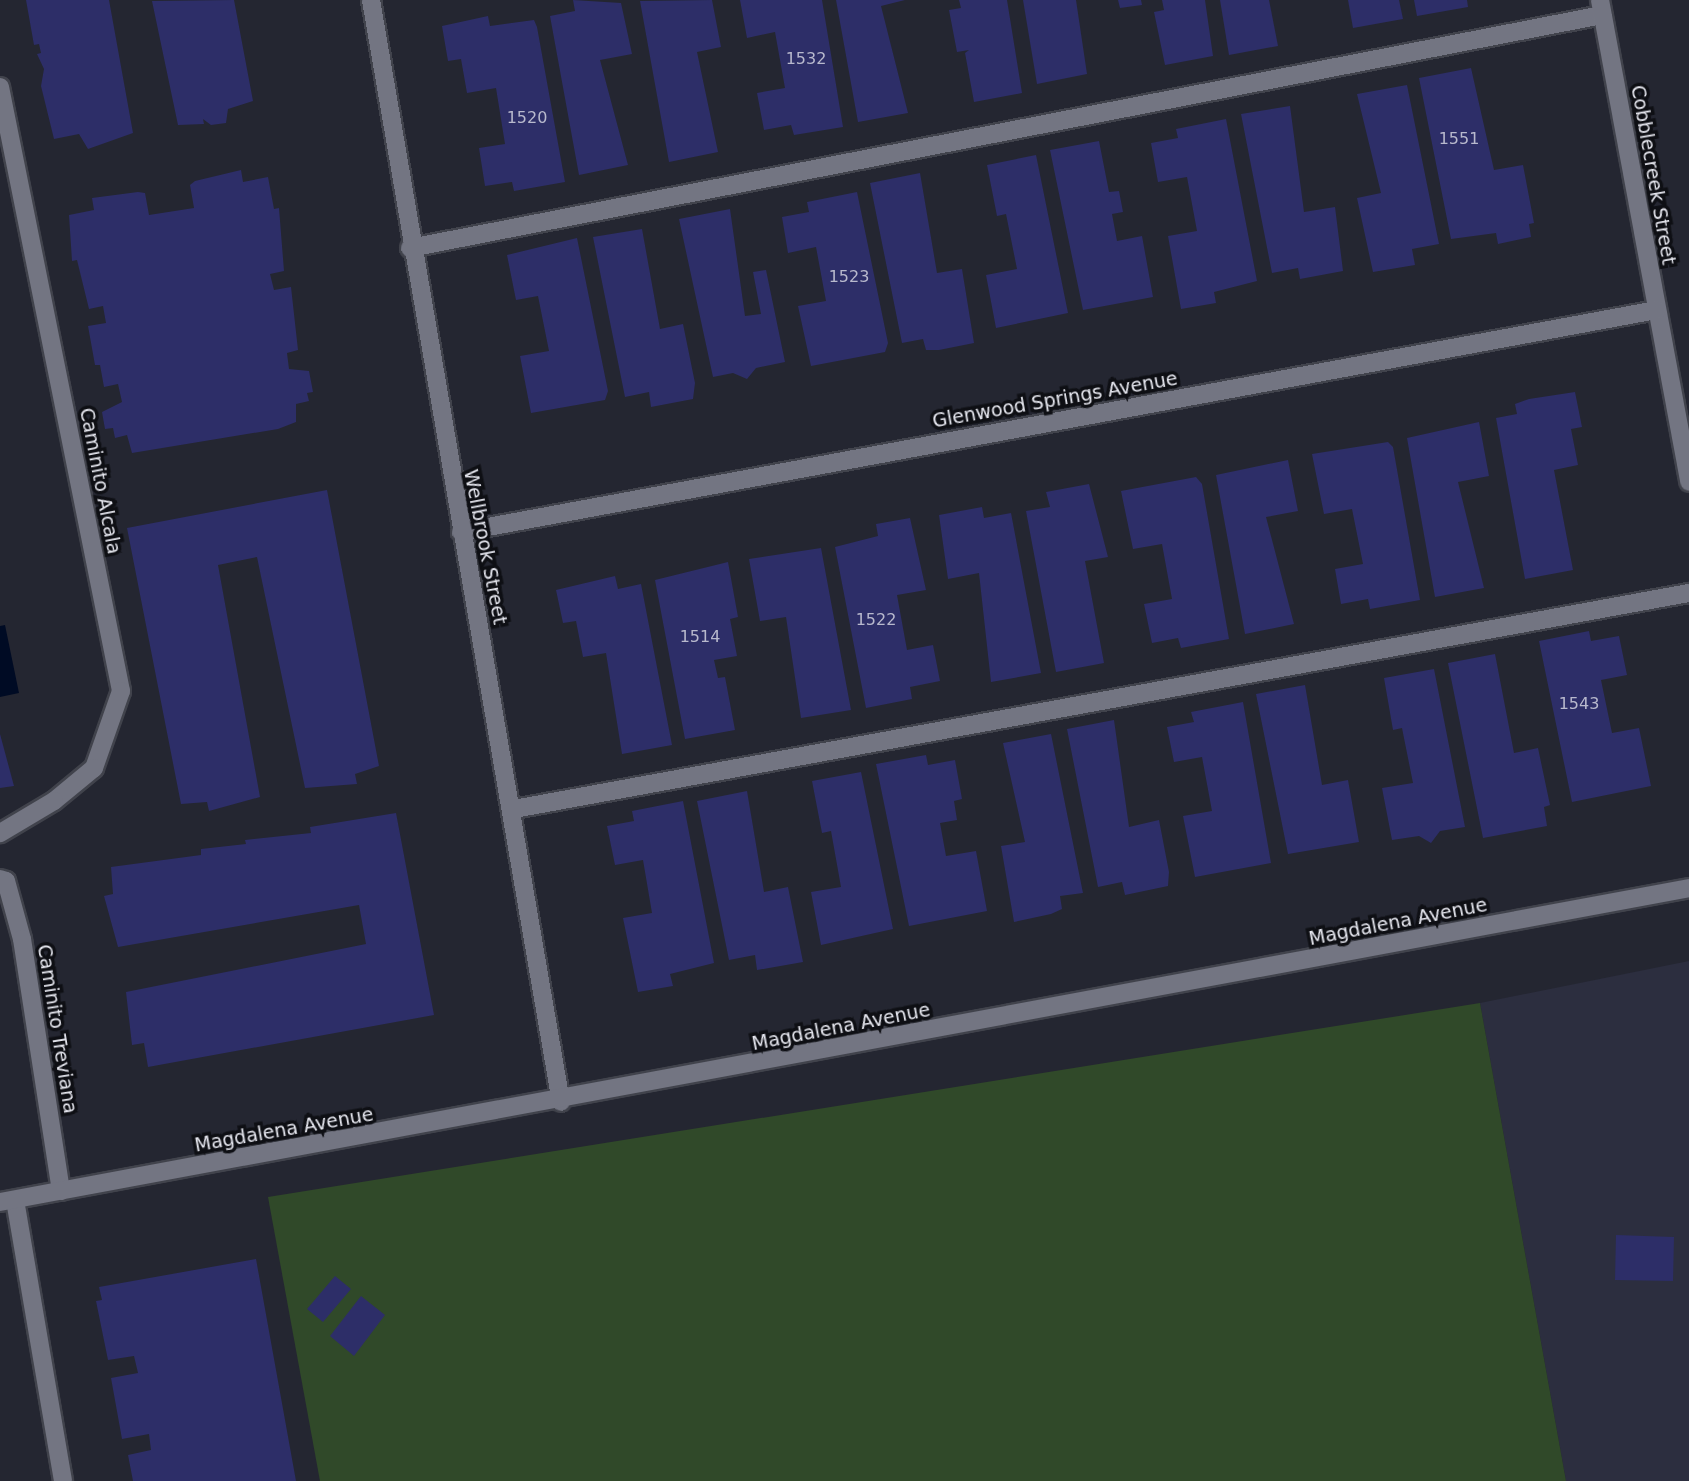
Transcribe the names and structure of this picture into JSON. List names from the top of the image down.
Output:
{
  "streets": {
    "street": [
      "Cobblecreek Street",
      "Glenwood Springs Avenue",
      "Caminito Alcala",
      "Wellbrook Street",
      "Magdalena Avenue",
      "Caminito Treviana"
    ]
  },
  "crossings": [
    ["Cobblecreek Street", "Glenwood Springs Avenue"],
    ["Glenwood Springs Avenue", "Wellbrook Street"],
    ["Wellbrook Street", "Magdalena Avenue"],
    ["Magdalena Avenue", "Caminito Treviana"]
  ],
  "house_numbers": [
    "1532",
    "1520",
    "1551",
    "1523",
    "1522",
    "1514",
    "1543"
  ]
}
